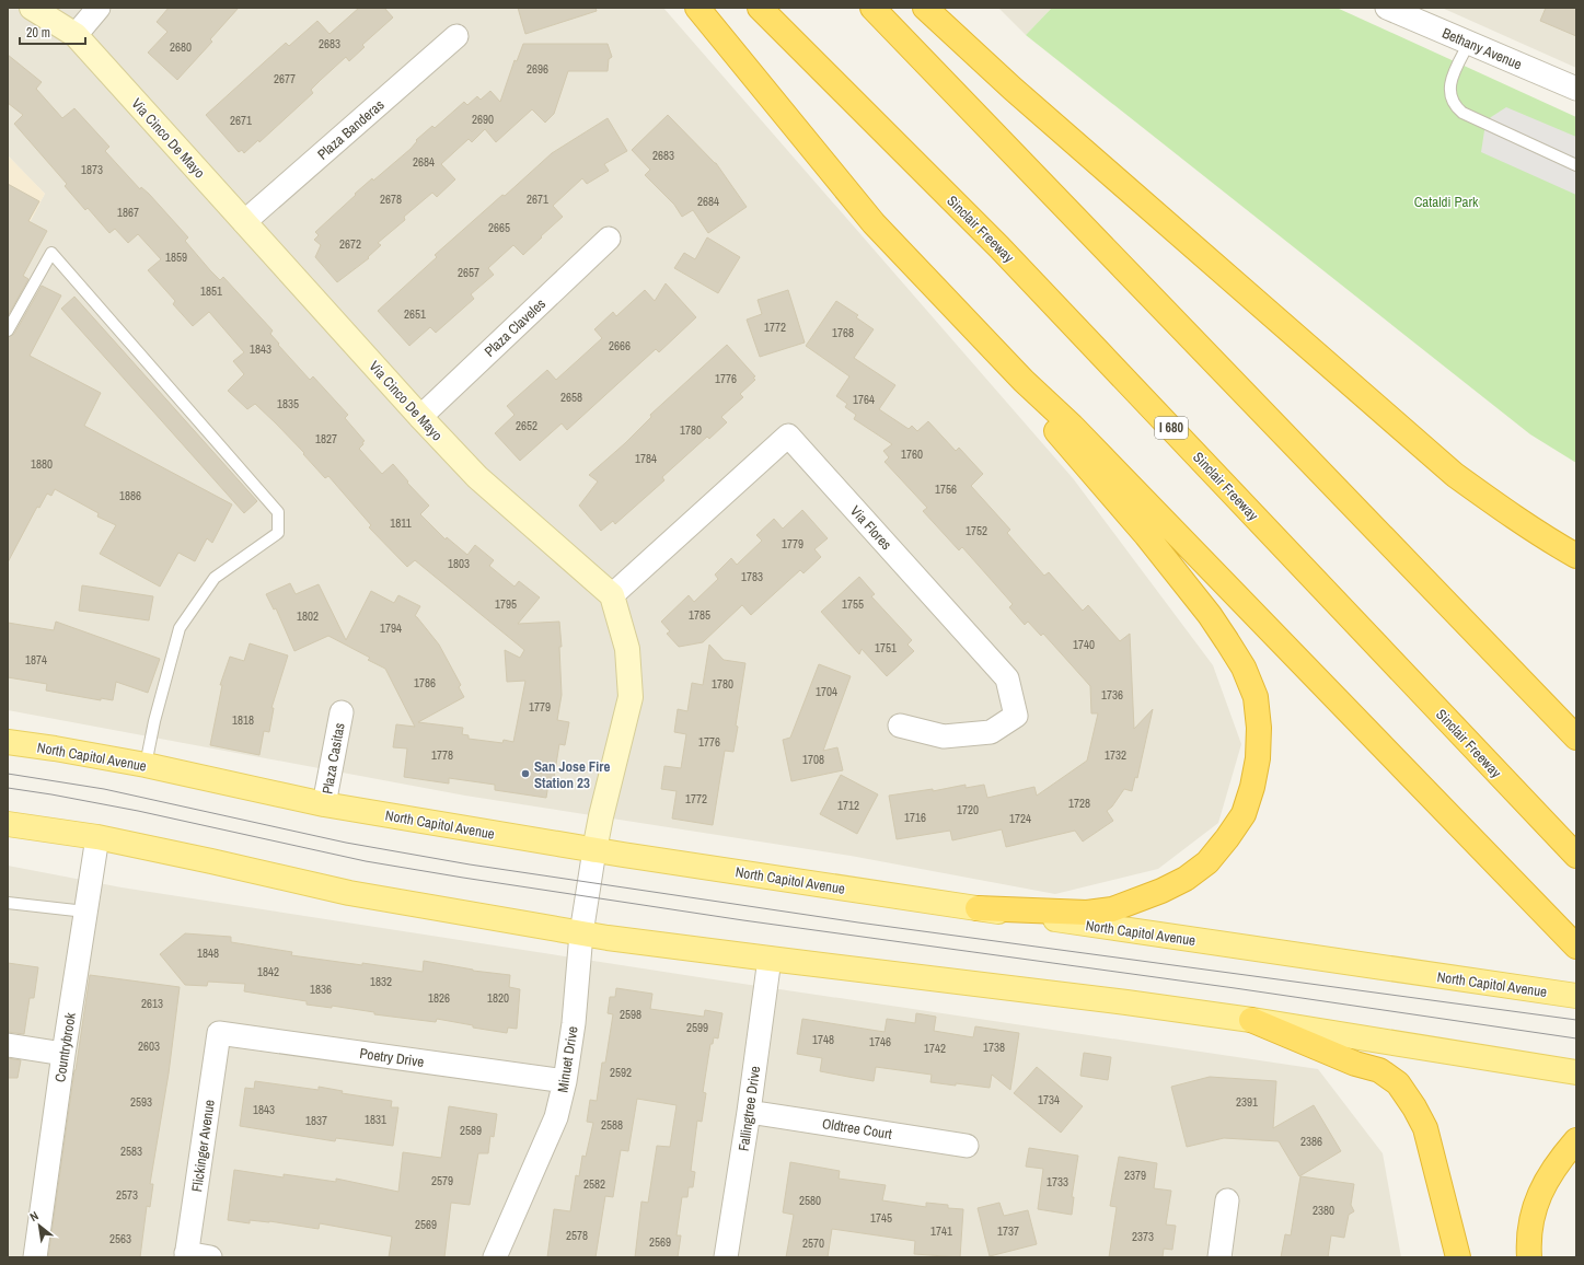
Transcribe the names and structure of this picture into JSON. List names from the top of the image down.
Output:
{
  "streets": {
    "highway": ["Sinclair Freeway", "I 680"],
    "main road": ["North Capitol Avenue"],
    "street": [
      "Bethany Avenue",
      "Plaza Banderas",
      "Via Cinco De Mayo",
      "Plaza Claveles",
      "Via Flores",
      "Plaza Casitas",
      "Countrybrook",
      "Poetry Drive",
      "Minuet Drive",
      "Fallingtree Drive",
      "Oldtree Court",
      "Flickinger Avenue"
    ]
  },
  "crossings": [
    ["Plaza Banderas", "Via Cinco De Mayo"],
    ["Via Cinco De Mayo", "Plaza Claveles"],
    ["Via Cinco De Mayo", "Via Flores"],
    ["North Capitol Avenue", "Plaza Casitas"],
    ["North Capitol Avenue", "Minuet Drive"],
    ["Poetry Drive", "Minuet Drive"],
    ["Poetry Drive", "Flickinger Avenue"],
    ["Fallingtree Drive", "Oldtree Court"]
  ],
  "parks": ["Cataldi Park"],
  "places": ["San Jose Fire Station 23"],
  "house_numbers": [
    "2683",
    "2680",
    "2696",
    "2677",
    "2690",
    "2671",
    "2683",
    "2684",
    "1873",
    "2678",
    "2671",
    "2684",
    "1867",
    "2665",
    "2672",
    "1859",
    "2657",
    "1851",
    "2651",
    "1772",
    "1768",
    "2666",
    "1843",
    "1776",
    "2658",
    "1764",
    "1835",
    "2652",
    "1780",
    "1827",
    "1760",
    "1784",
    "1880",
    "1756",
    "1886",
    "1811",
    "1752",
    "1779",
    "1803",
    "1783",
    "1795",
    "1755",
    "1785",
    "1802",
    "1794",
    "1740",
    "1751",
    "1874",
    "1786",
    "1780",
    "1704",
    "1736",
    "1779",
    "1818",
    "1776",
    "1778",
    "1732",
    "1708",
    "1772",
    "1728",
    "1712",
    "1720",
    "1716",
    "1724",
    "1848",
    "1842",
    "1832",
    "1836",
    "1826",
    "1820",
    "2613",
    "2598",
    "2599",
    "1748",
    "1746",
    "2603",
    "1738",
    "1742",
    "2592",
    "1734",
    "2593",
    "2391",
    "1843",
    "1831",
    "1837",
    "2588",
    "2589",
    "2386",
    "2583",
    "2379",
    "2579",
    "1733",
    "2582",
    "2573",
    "2580",
    "2380",
    "1745",
    "2569",
    "1741",
    "1737",
    "2578",
    "2373",
    "2563",
    "2569",
    "2570"
  ],
  "scale_bar": "20 m",
  "north": "top left"
}
